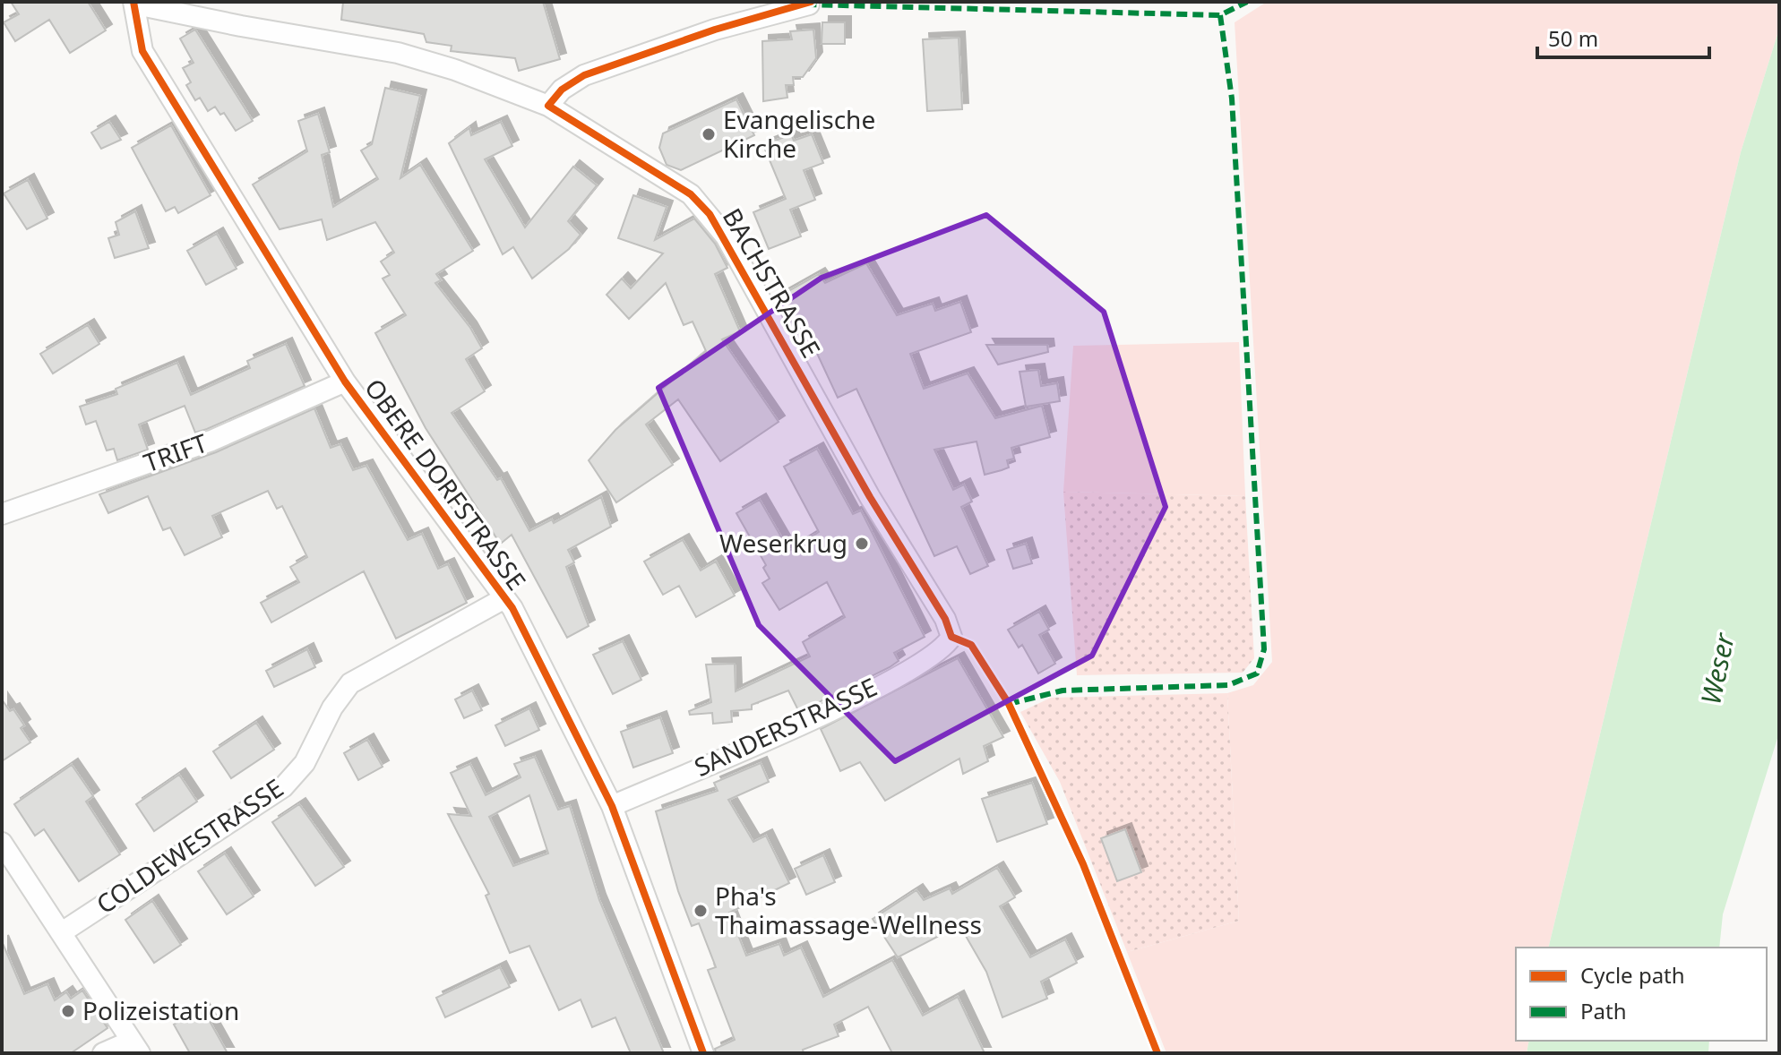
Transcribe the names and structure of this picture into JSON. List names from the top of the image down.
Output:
{
  "streets": {
    "street": [
      "BACHSTRASSE",
      "TRIFT",
      "OBERE DORFSTRASSE",
      "SANDERSTRASSE",
      "COLDEWESTRASSE"
    ]
  },
  "crossings": [
    ["BACHSTRASSE", "OBERE DORFSTRASSE"],
    ["BACHSTRASSE", "SANDERSTRASSE"],
    ["TRIFT", "OBERE DORFSTRASSE"],
    ["OBERE DORFSTRASSE", "SANDERSTRASSE"],
    ["OBERE DORFSTRASSE", "COLDEWESTRASSE"]
  ],
  "water": ["Weser"],
  "places": [
    "Evangelische Kirche",
    "Weserkrug",
    "Pha's Thaimassage-Wellness",
    "Polizeistation"
  ],
  "legend": ["Cycle path", "Path"],
  "scale_bar": "50 m"
}
